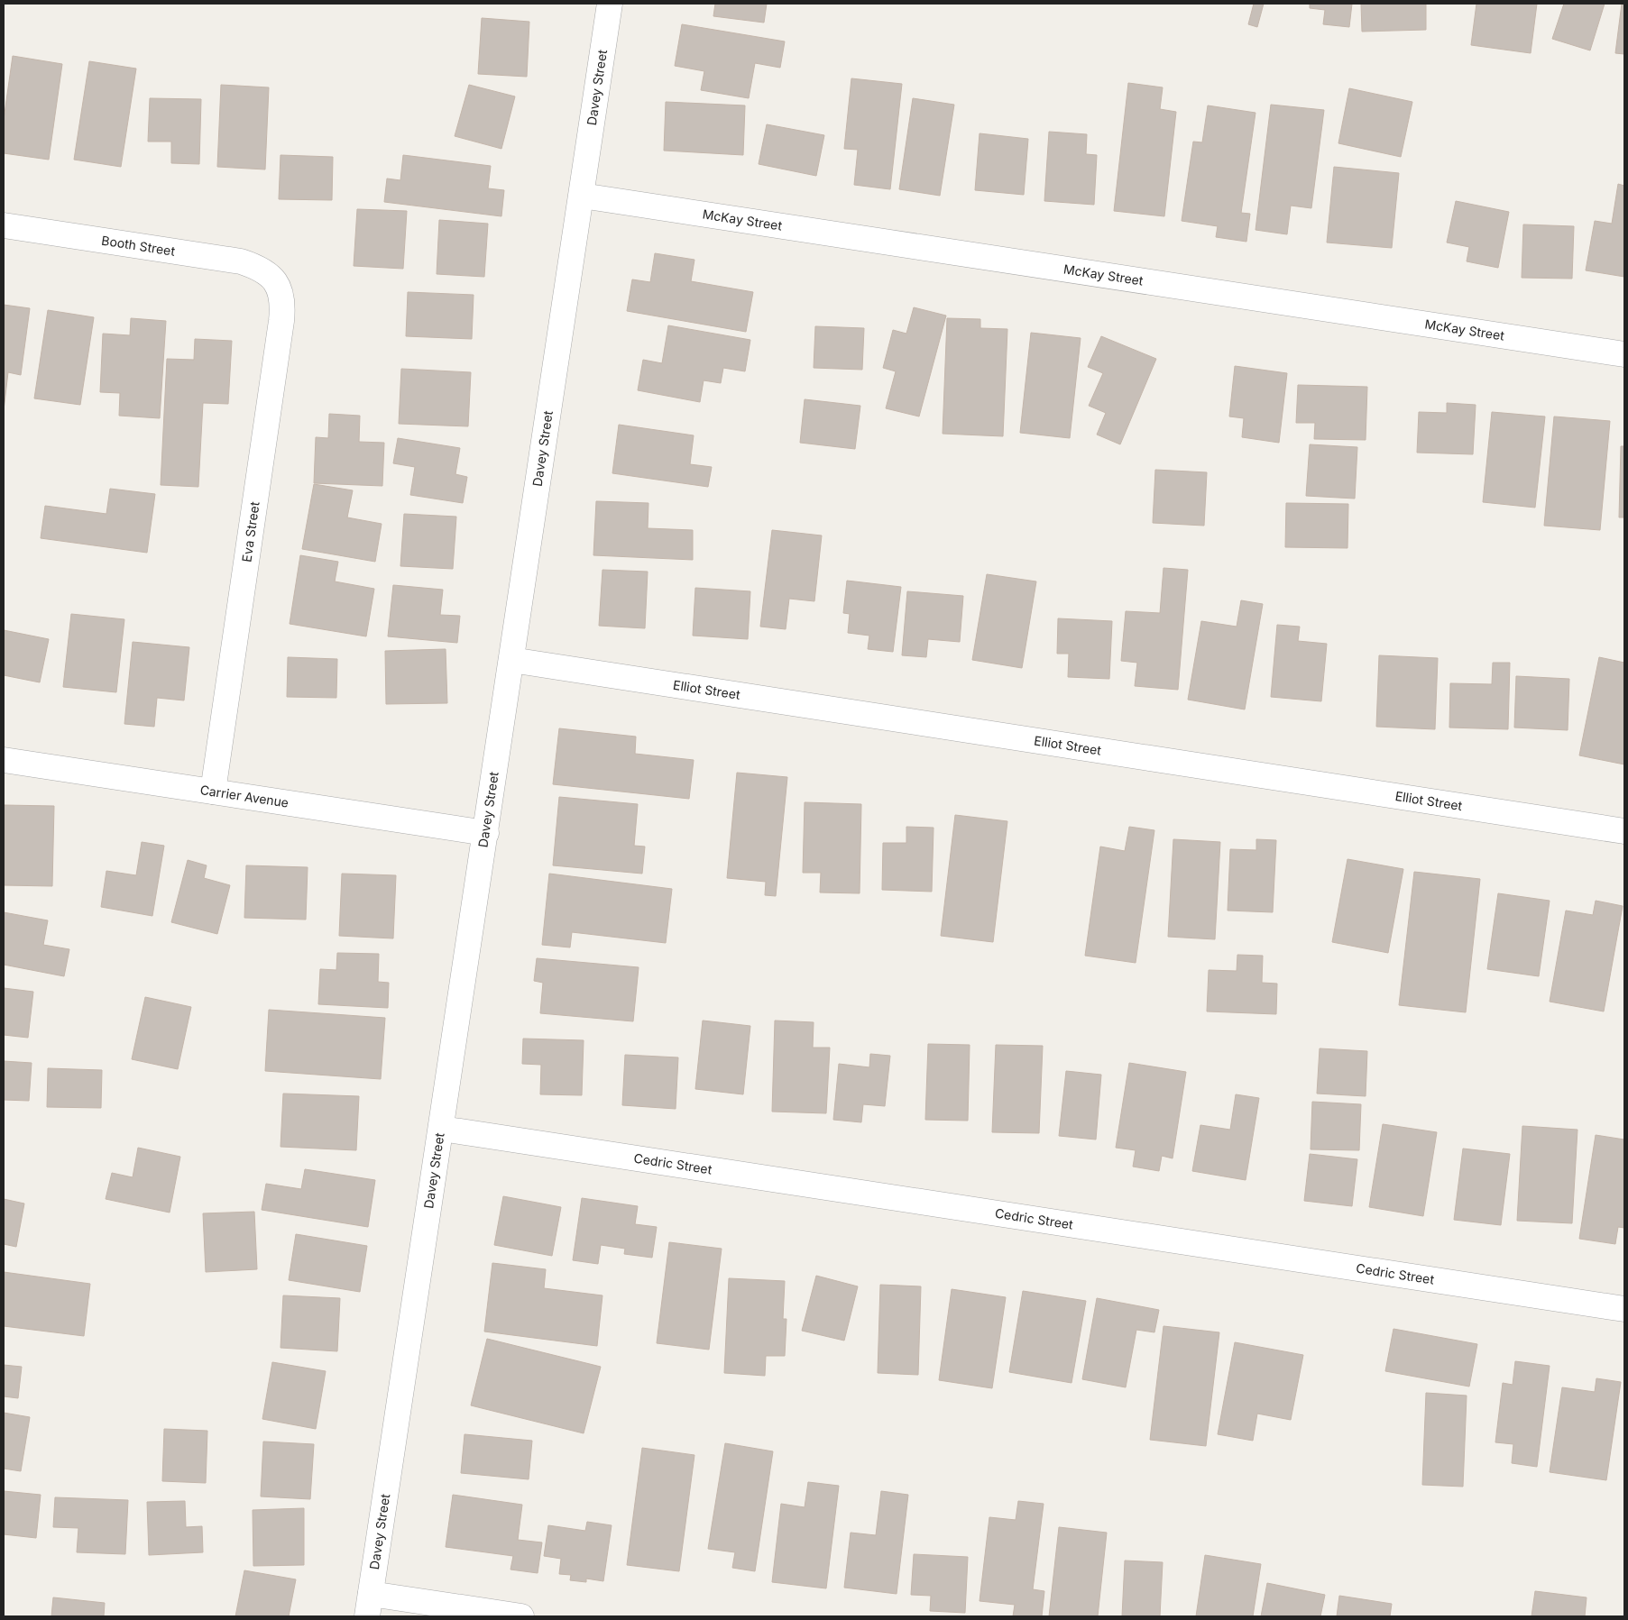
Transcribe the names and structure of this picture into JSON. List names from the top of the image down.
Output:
{
  "streets": {
    "street": [
      "Davey Street",
      "McKay Street",
      "Booth Street",
      "Eva Street",
      "Elliot Street",
      "Carrier Avenue",
      "Cedric Street"
    ]
  },
  "crossings": [
    ["Davey Street", "McKay Street"],
    ["Davey Street", "Elliot Street"],
    ["Davey Street", "Carrier Avenue"],
    ["Davey Street", "Cedric Street"],
    ["Booth Street", "Eva Street"],
    ["Eva Street", "Carrier Avenue"]
  ]
}
